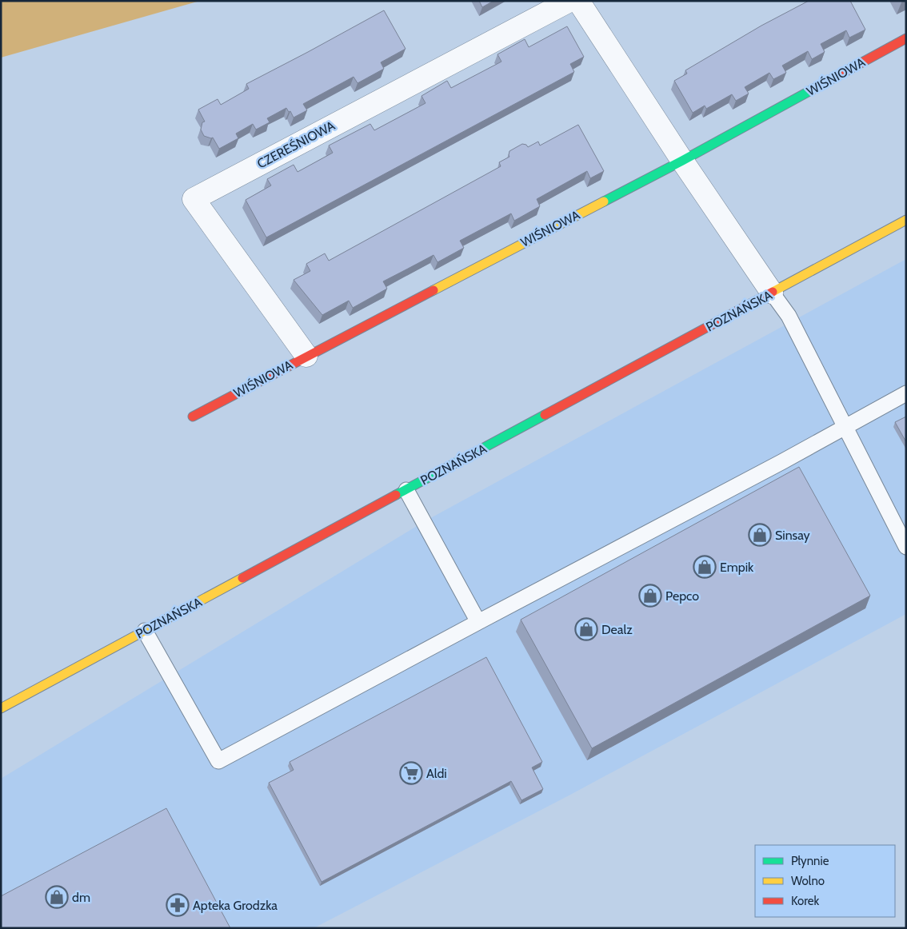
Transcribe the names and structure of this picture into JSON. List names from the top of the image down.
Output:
{
  "streets": {
    "street": ["WIŚNIOWA", "CZEREŚNIOWA", "POZNAŃSKA"]
  },
  "crossings": [
    ["WIŚNIOWA", "CZEREŚNIOWA"]
  ],
  "places": {
    "shop": [
      "Sinsay",
      "Empik",
      "Pepco",
      "Dealz",
      "dm"
    ],
    "supermarket": ["Aldi"],
    "pharmacy": ["Apteka Grodzka"]
  },
  "legend": ["Płynnie", "Wolno", "Korek"]
}
